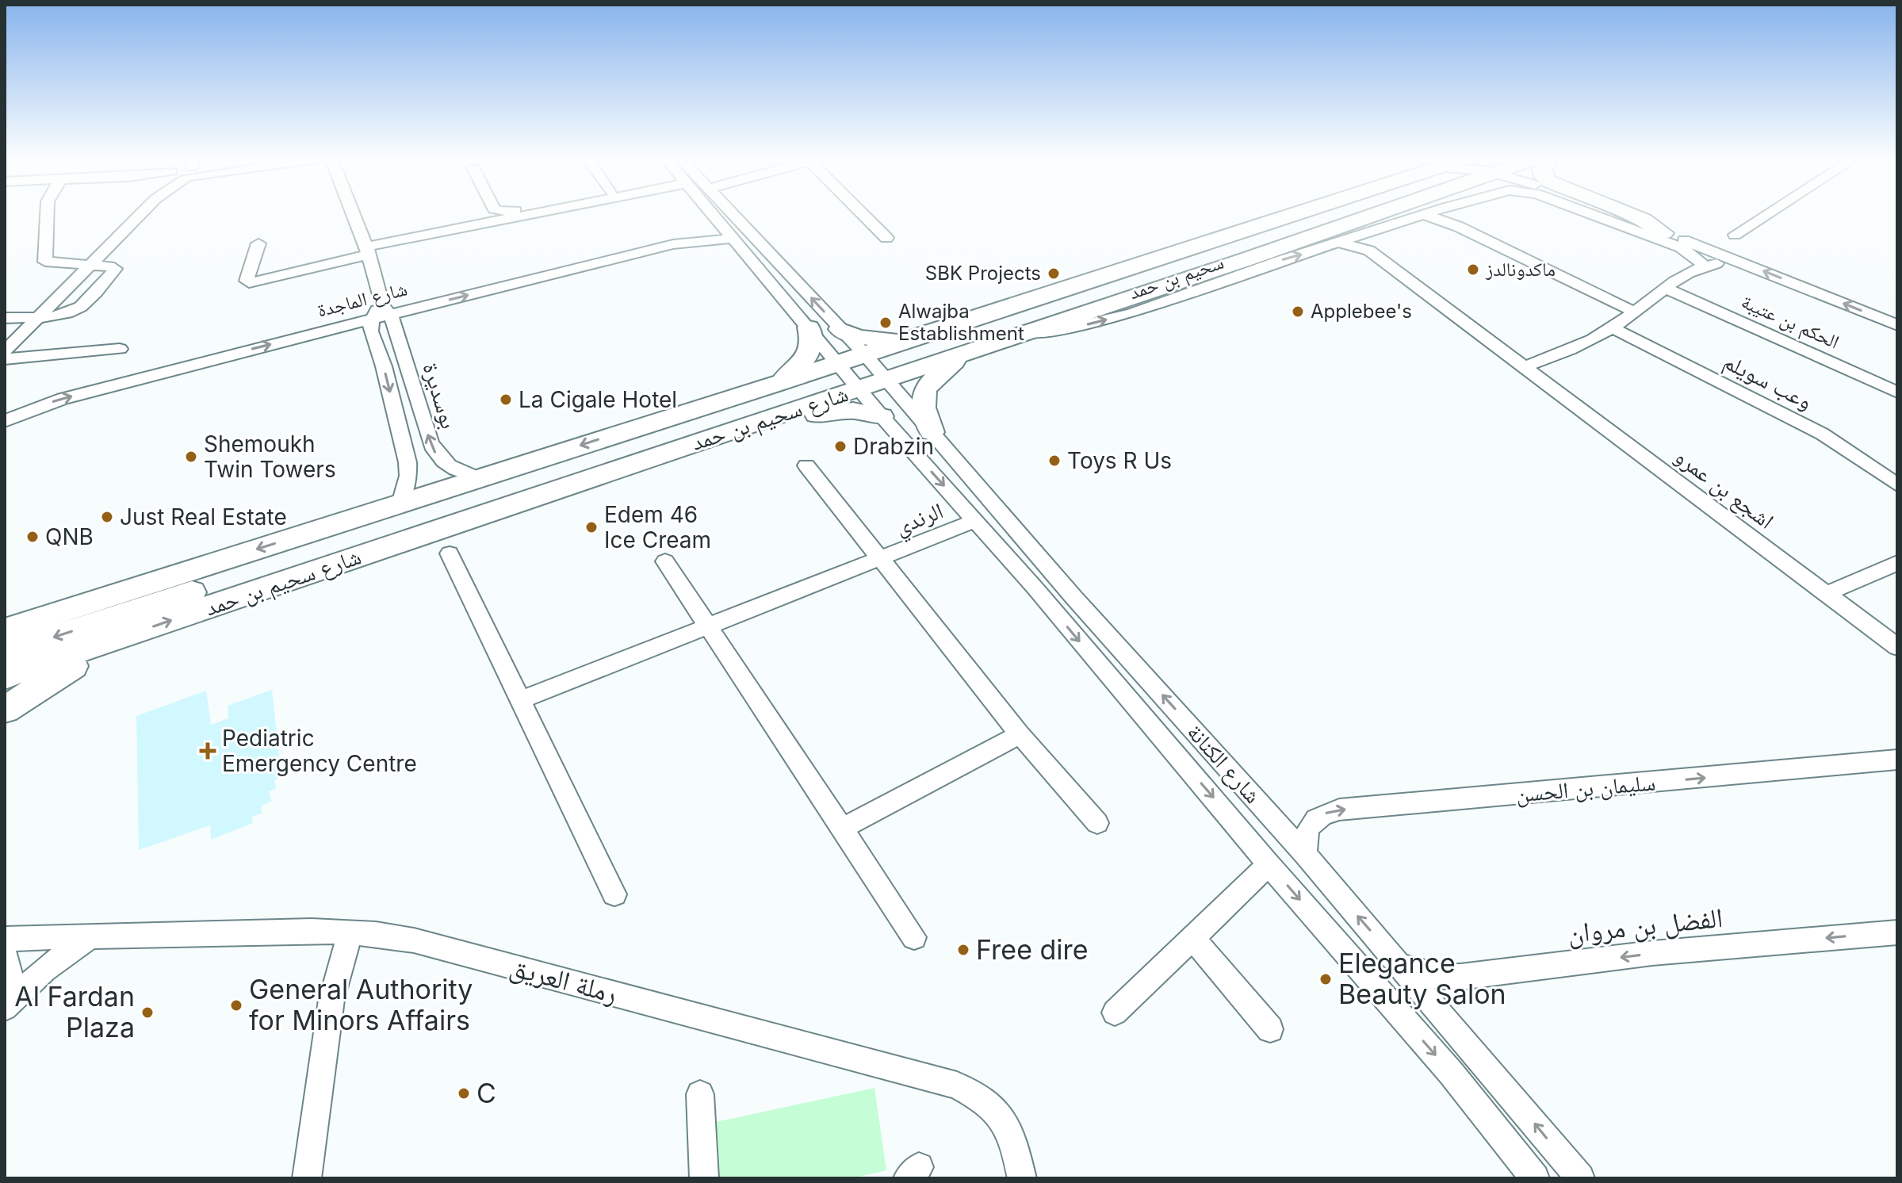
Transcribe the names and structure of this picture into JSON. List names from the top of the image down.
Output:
{
  "streets": {
    "highway": ["شارع سحيم بن حمد"],
    "street": [
      "سحيم بن حمد",
      "شارع الماجدة",
      "الحكم بن عتيبة",
      "وعب سويلم",
      "بوسديرة",
      "اشجع بن عمرو",
      "الرندي",
      "شارع الكنانة",
      "سليمان بن الحسن",
      "الفضل بن مروان",
      "رملة العريق"
    ]
  },
  "crossings": [
    ["سحيم بن حمد", "شارع سحيم بن حمد"],
    ["سحيم بن حمد", "اشجع بن عمرو"],
    ["شارع الماجدة", "بوسديرة"],
    ["شارع الماجدة", "شارع الكنانة"],
    ["بوسديرة", "شارع سحيم بن حمد"],
    ["شارع سحيم بن حمد", "شارع الكنانة"],
    ["الرندي", "شارع الكنانة"],
    ["شارع الكنانة", "سليمان بن الحسن"],
    ["شارع الكنانة", "الفضل بن مروان"]
  ],
  "one_way": ["سحيم بن حمد", "سليمان بن الحسن", "الفضل بن مروان"],
  "places": {
    "other": [
      "ماكدونالدز",
      "SBK Projects",
      "Applebee's",
      "Alwajba Establishment",
      "La Cigale Hotel",
      "Drabzin",
      "Shemoukh Twin Towers",
      "Toys R Us",
      "Just Real Estate",
      "Edem 46 Ice Cream",
      "QNB",
      "Free dire",
      "Elegance Beauty Salon",
      "General Authority for Minors Affairs",
      "Al Fardan Plaza",
      "C"
    ],
    "health": ["Pediatric Emergency Centre"]
  }
}
